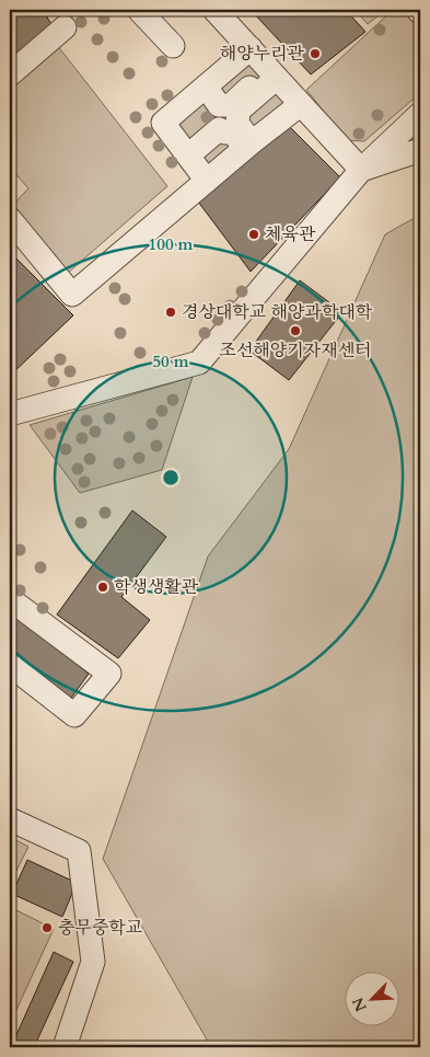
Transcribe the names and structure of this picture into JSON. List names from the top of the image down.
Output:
{
  "places": [
    "해양누리관",
    "체육관",
    "경상대학교 해양과학대학",
    "조선해양기자재센터",
    "학생생활관",
    "충무중학교"
  ],
  "north": "bottom left",
  "rings": ["100 m", "50 m"]
}
